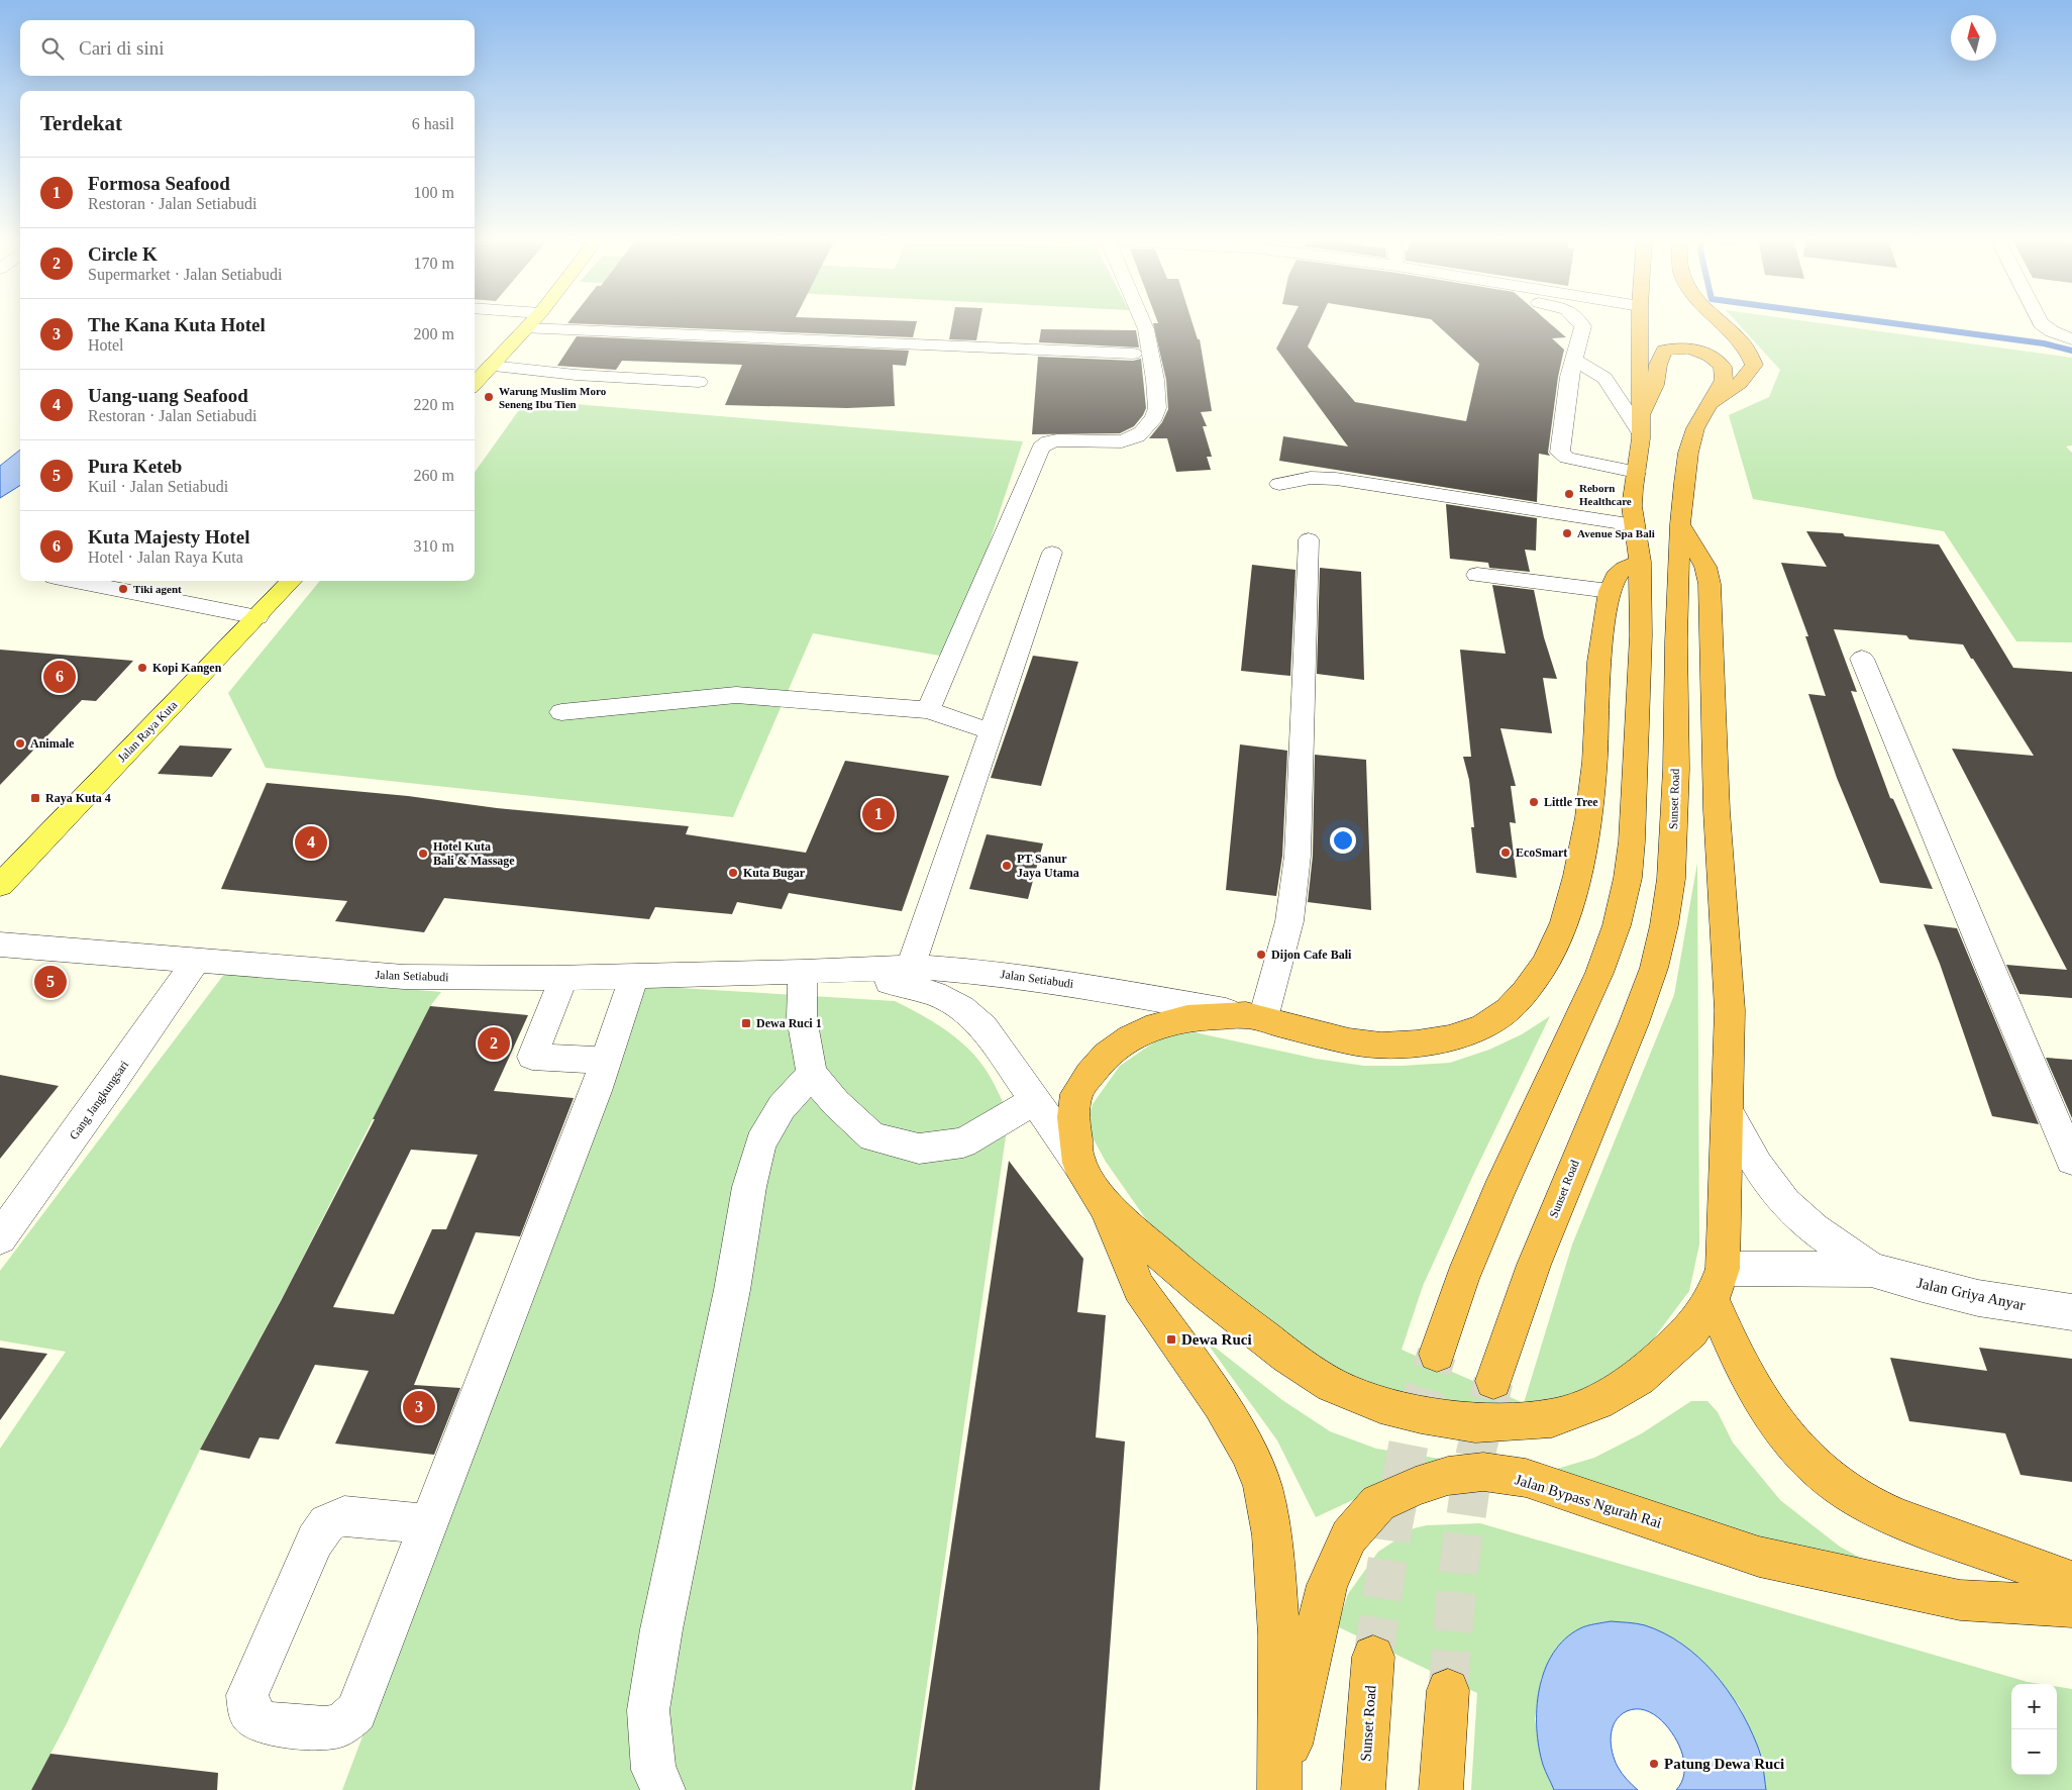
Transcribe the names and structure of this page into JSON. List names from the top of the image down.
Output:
{
  "streets": {
    "highway": ["Sunset Road", "Jalan Bypass Ngurah Rai"],
    "main road": ["Jalan Raya Kuta"],
    "street": ["Jalan Setiabudi", "Gang Jangkungsari", "Jalan Griya Anyar"]
  },
  "crossings": [
    ["Jalan Setiabudi", "Gang Jangkungsari"]
  ],
  "places": {
    "other": [
      "Warung Muslim Moro Seneng Ibu Tien",
      "Reborn Healthcare",
      "Avenue Spa Bali",
      "Tiki agent",
      "Kopi Kangen",
      "Animale",
      "Little Tree",
      "EcoSmart",
      "Hotel Kuta Bali & Massage",
      "PT Sanur Jaya Utama",
      "Kuta Bugar",
      "Dijon Cafe Bali",
      "Patung Dewa Ruci"
    ],
    "transit": ["Raya Kuta 4", "Dewa Ruci 1", "Dewa Ruci"]
  },
  "north": "top",
  "page": {
    "search": "Cari di sini",
    "heading": ["Terdekat", "6 hasil"],
    "list": [
      {
        "mark": "1",
        "name": "Formosa Seafood",
        "note": "Restoran · Jalan Setiabudi",
        "value": "100 m"
      },
      {
        "mark": "2",
        "name": "Circle K",
        "note": "Supermarket · Jalan Setiabudi",
        "value": "170 m"
      },
      {
        "mark": "3",
        "name": "The Kana Kuta Hotel",
        "note": "Hotel",
        "value": "200 m"
      },
      {
        "mark": "4",
        "name": "Uang-uang Seafood",
        "note": "Restoran · Jalan Setiabudi",
        "value": "220 m"
      },
      {
        "mark": "5",
        "name": "Pura Keteb",
        "note": "Kuil · Jalan Setiabudi",
        "value": "260 m"
      },
      {
        "mark": "6",
        "name": "Kuta Majesty Hotel",
        "note": "Hotel · Jalan Raya Kuta",
        "value": "310 m"
      }
    ],
    "pins": [
      "6",
      "1",
      "4",
      "5",
      "2",
      "3"
    ],
    "map_buttons": ["+", "−"]
  }
}
